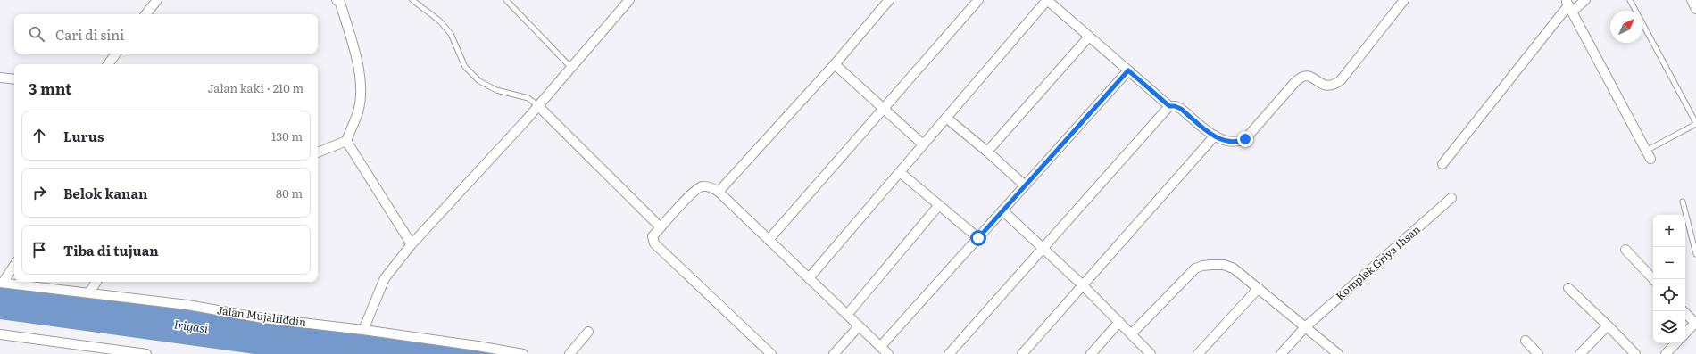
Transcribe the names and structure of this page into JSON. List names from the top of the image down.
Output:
{
  "streets": {
    "street": ["Komplek Griya Ihsan", "Jalan Mujahiddin"]
  },
  "water": ["Irigasi"],
  "north": "top right",
  "page": {
    "search": "Cari di sini",
    "heading": ["3 mnt", "Jalan kaki · 210 m"],
    "list": [
      ["Lurus", "130 m"],
      ["Belok kanan", "80 m"],
      "Tiba di tujuan"
    ],
    "map_buttons": ["+", "−"]
  }
}
